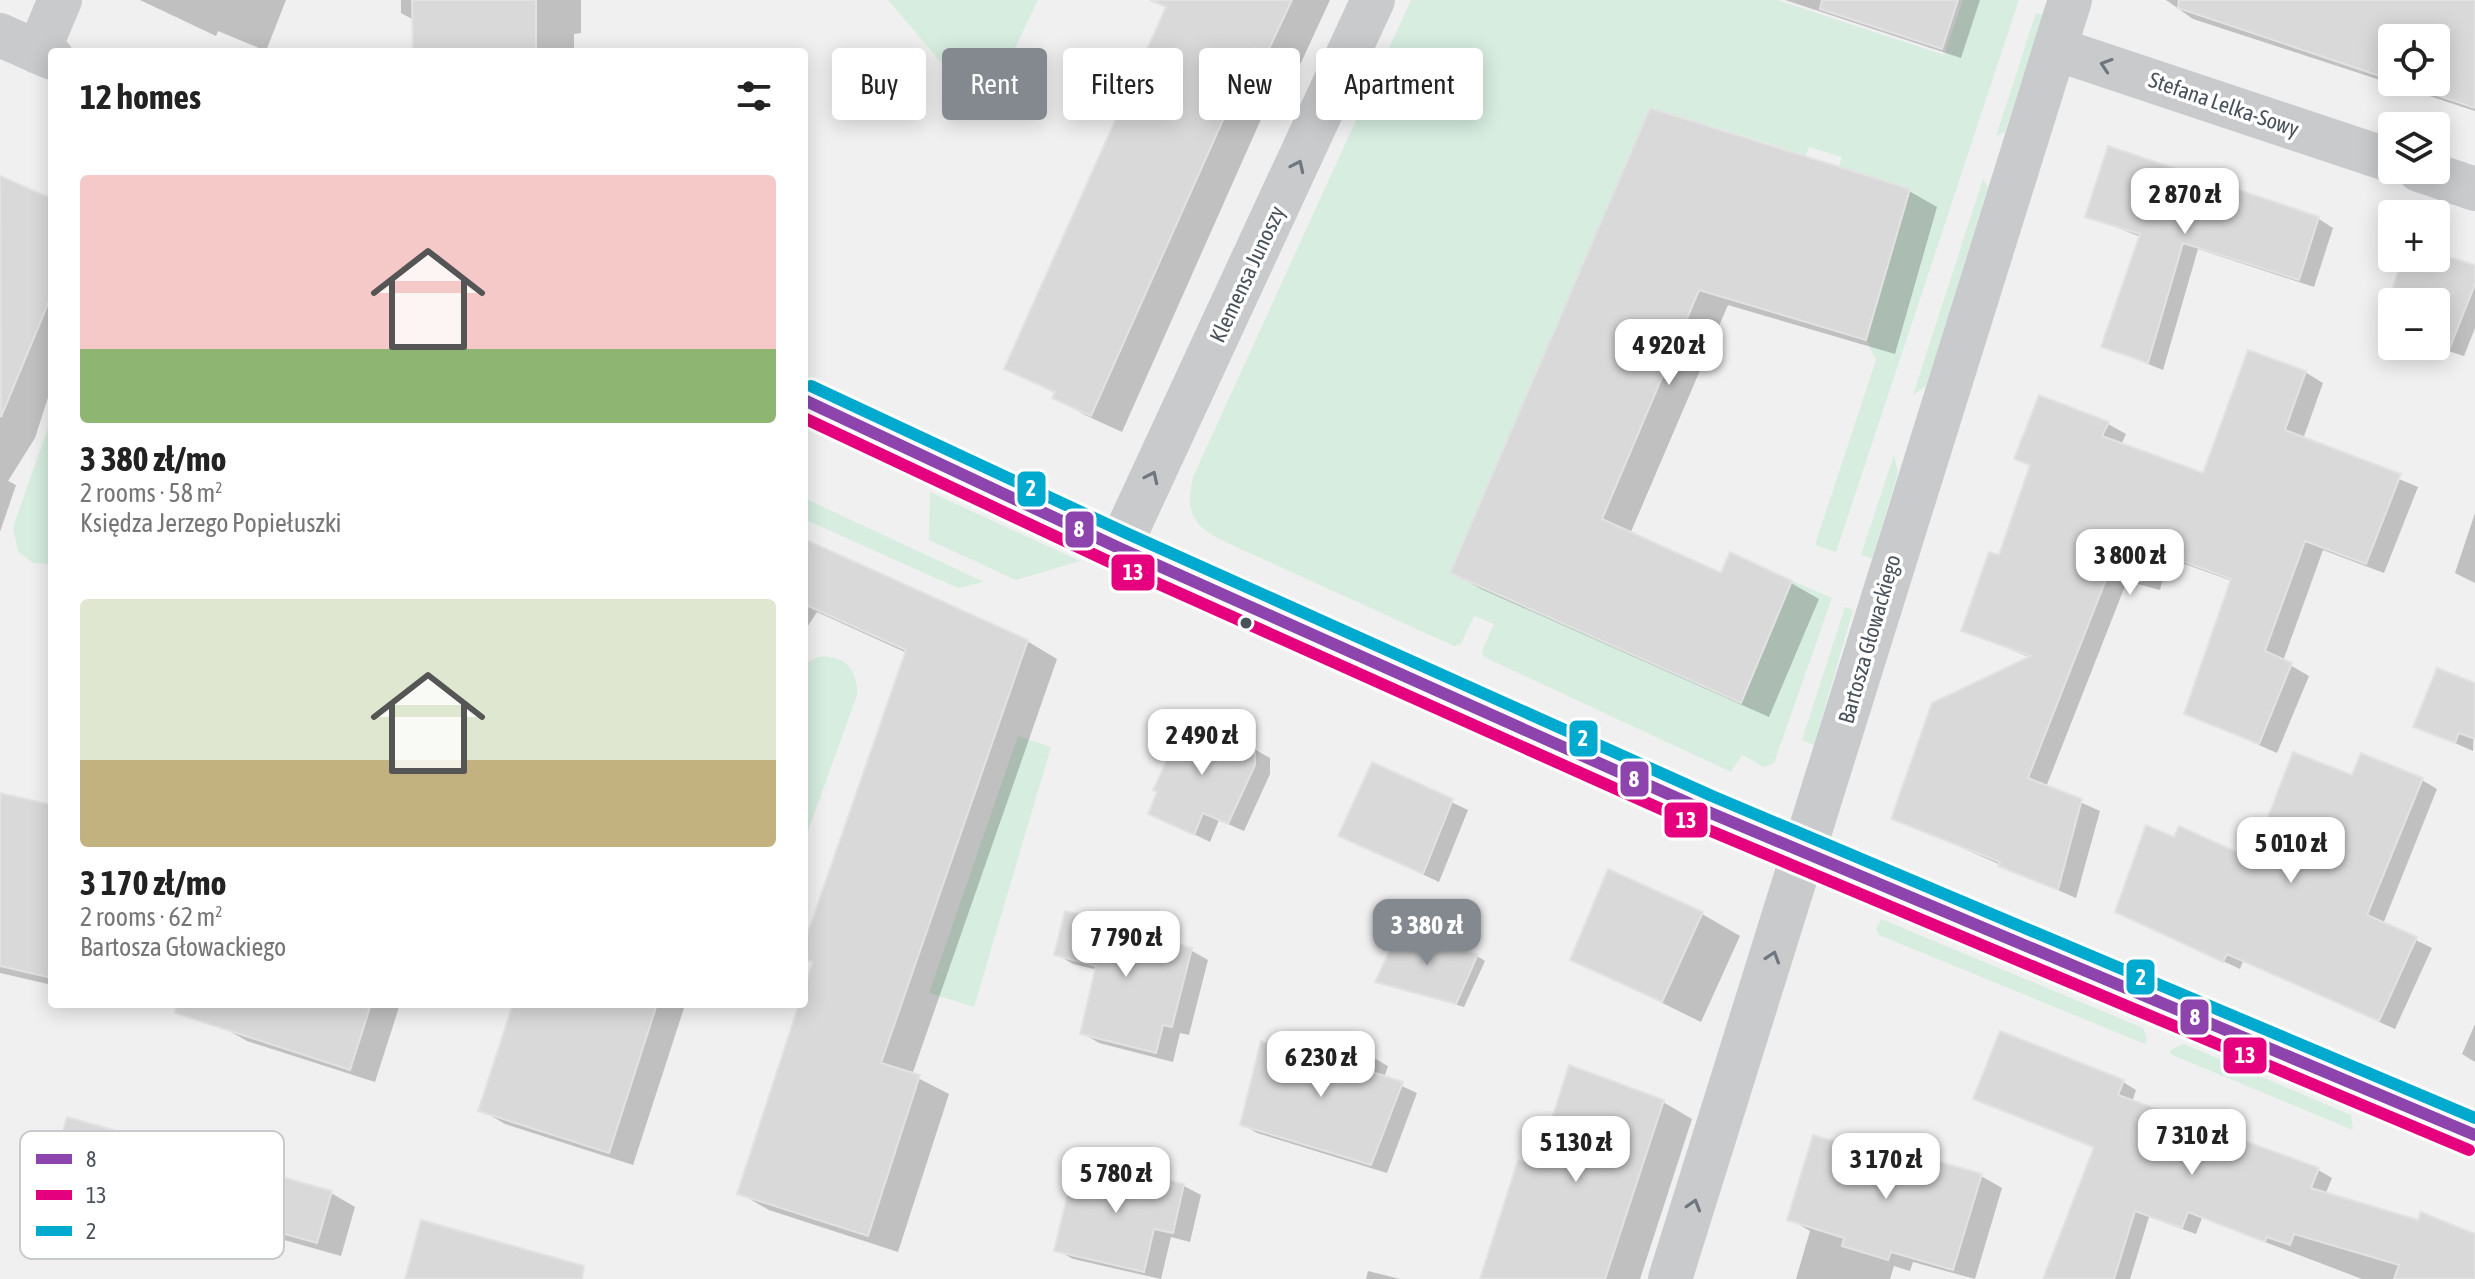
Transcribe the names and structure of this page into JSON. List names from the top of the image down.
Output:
{
  "streets": {
    "street": ["Stefana Lelka-Sowy", "Klemensa Junoszy", "Bartosza Głowackiego"]
  },
  "crossings": [
    ["Stefana Lelka-Sowy", "Bartosza Głowackiego"]
  ],
  "one_way": ["Stefana Lelka-Sowy", "Klemensa Junoszy"],
  "lines": ["transit line 2", "transit line 8", "transit line 13"],
  "legend": ["8", "13", "2"],
  "page": {
    "map_buttons": ["+", "−"],
    "chip": [
      "Buy",
      "Rent",
      "Filters",
      "New",
      "Apartment"
    ],
    "heading": "12 homes",
    "list": [
      {
        "name": "3 380 zł/mo",
        "note": "2 rooms · 58 m² · Księdza Jerzego Popiełuszki"
      },
      {
        "name": "3 170 zł/mo",
        "note": "2 rooms · 62 m² · Bartosza Głowackiego"
      }
    ],
    "price": [
      "2 870 zł",
      "4 920 zł",
      "3 800 zł",
      "2 490 zł",
      "5 010 zł",
      "3 380 zł",
      "7 790 zł",
      "6 230 zł",
      "7 310 zł",
      "5 130 zł",
      "3 170 zł",
      "5 780 zł"
    ]
  }
}
